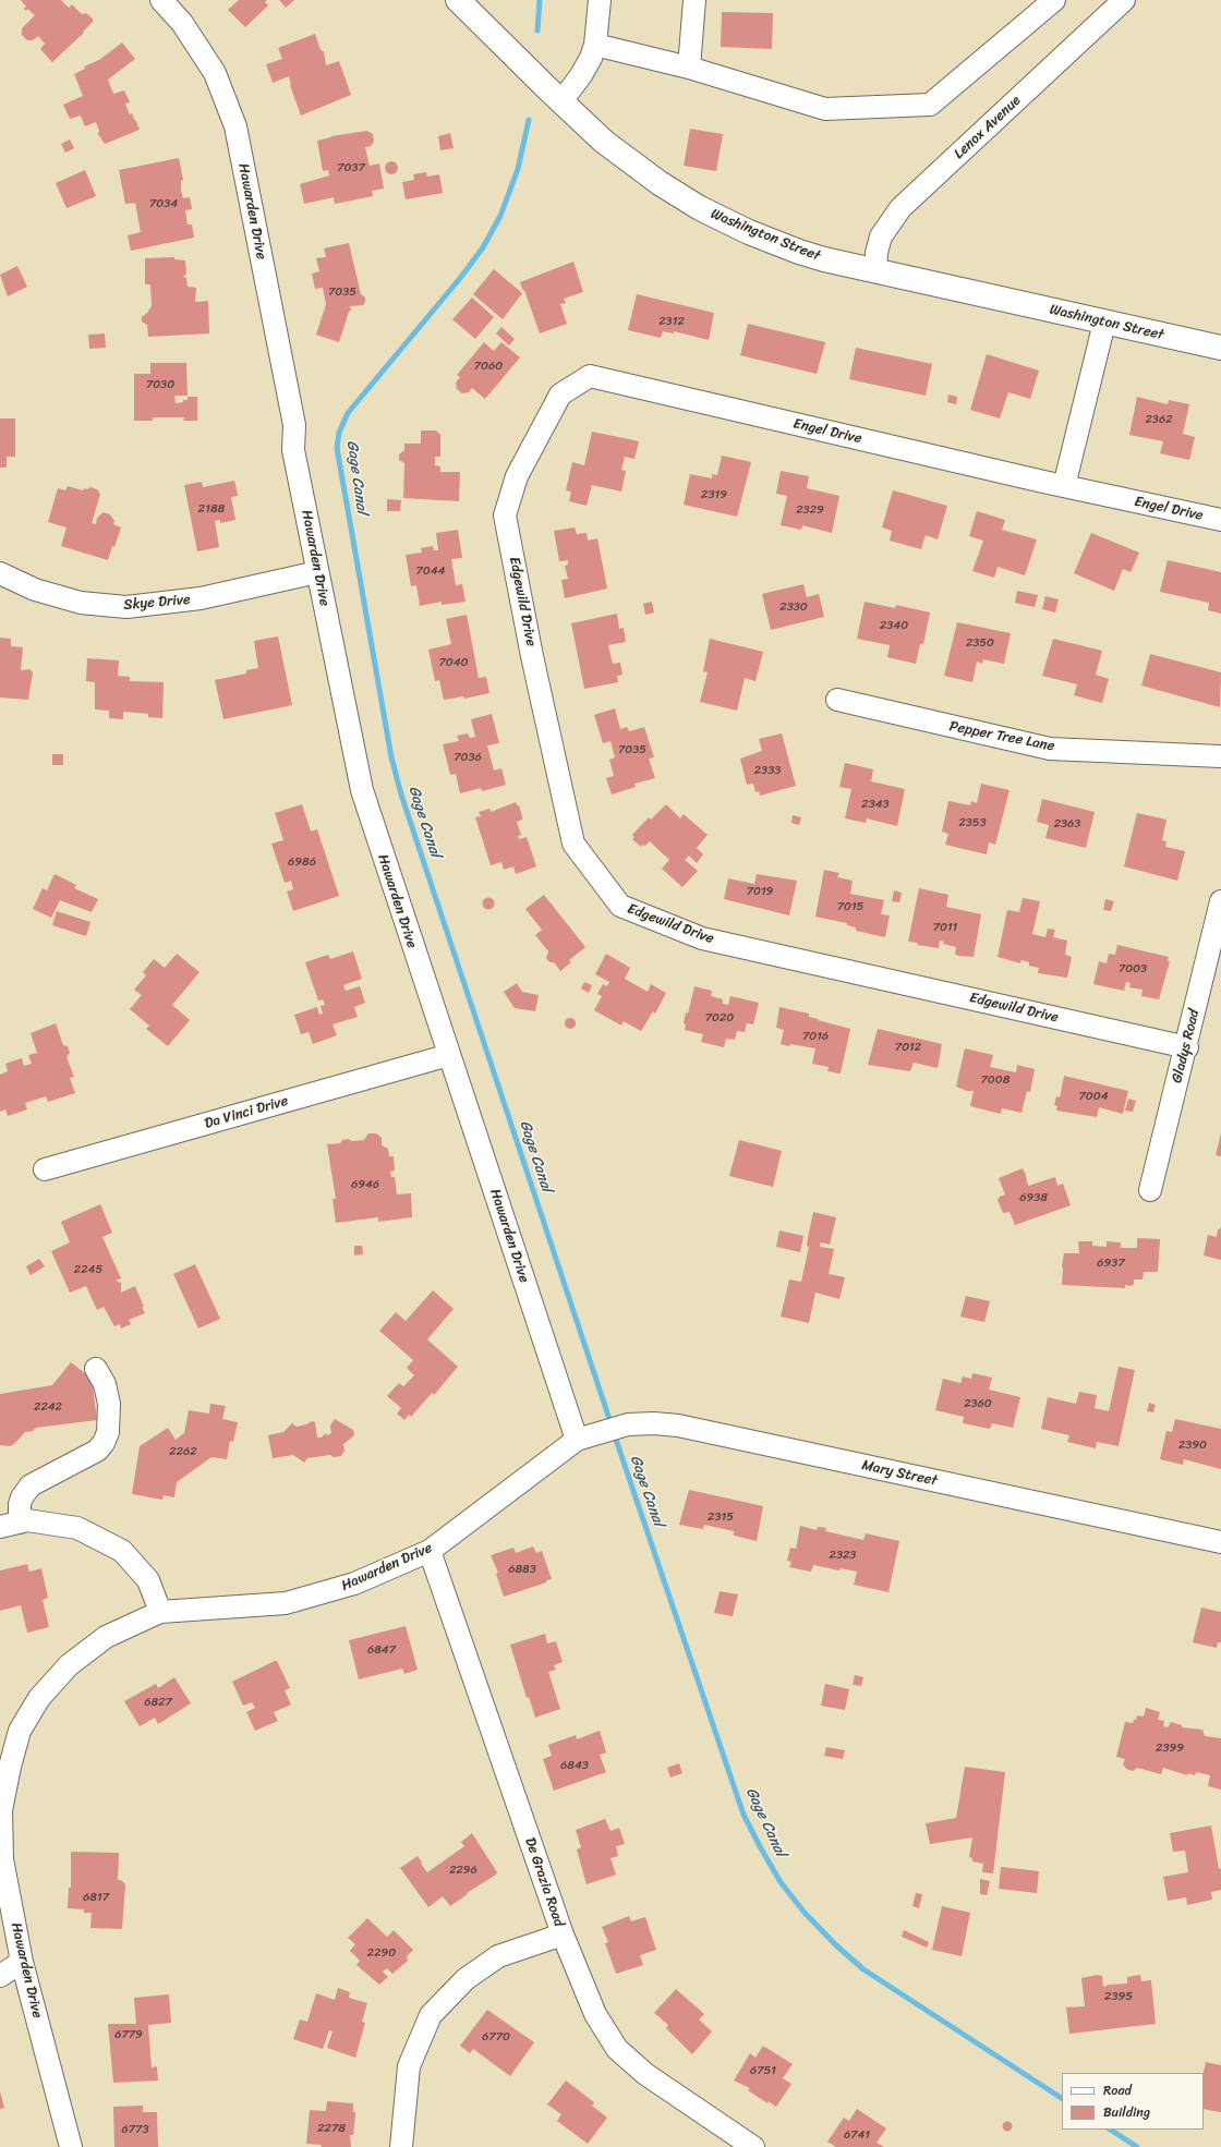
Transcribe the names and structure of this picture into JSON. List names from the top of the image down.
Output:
{
  "streets": {
    "main road": ["Washington Street"],
    "street": [
      "Lenox Avenue",
      "Hawarden Drive",
      "Engel Drive",
      "Edgewild Drive",
      "Skye Drive",
      "Pepper Tree Lane",
      "Gladys Road",
      "Da Vinci Drive",
      "Mary Street",
      "De Grazia Road"
    ]
  },
  "crossings": [
    ["Lenox Avenue", "Washington Street"],
    ["Hawarden Drive", "Skye Drive"],
    ["Hawarden Drive", "Da Vinci Drive"],
    ["Hawarden Drive", "Mary Street"],
    ["Hawarden Drive", "De Grazia Road"],
    ["Engel Drive", "Edgewild Drive"],
    ["Edgewild Drive", "Gladys Road"]
  ],
  "water": ["Gage Canal"],
  "house_numbers": [
    "7037",
    "7034",
    "7035",
    "2312",
    "7060",
    "7030",
    "2362",
    "2319",
    "2188",
    "2329",
    "7044",
    "2330",
    "2340",
    "2350",
    "7040",
    "7035",
    "7036",
    "2333",
    "2343",
    "2353",
    "2363",
    "6986",
    "7019",
    "7015",
    "7011",
    "7003",
    "7020",
    "7016",
    "7012",
    "7008",
    "7004",
    "6946",
    "6938",
    "6937",
    "2245",
    "2360",
    "2242",
    "2390",
    "2262",
    "2315",
    "2323",
    "6883",
    "6847",
    "6827",
    "2399",
    "6843",
    "2296",
    "6817",
    "2290",
    "2395",
    "6779",
    "6770",
    "6751",
    "2278",
    "6773",
    "6741"
  ],
  "legend": ["Road", "Building"]
}
